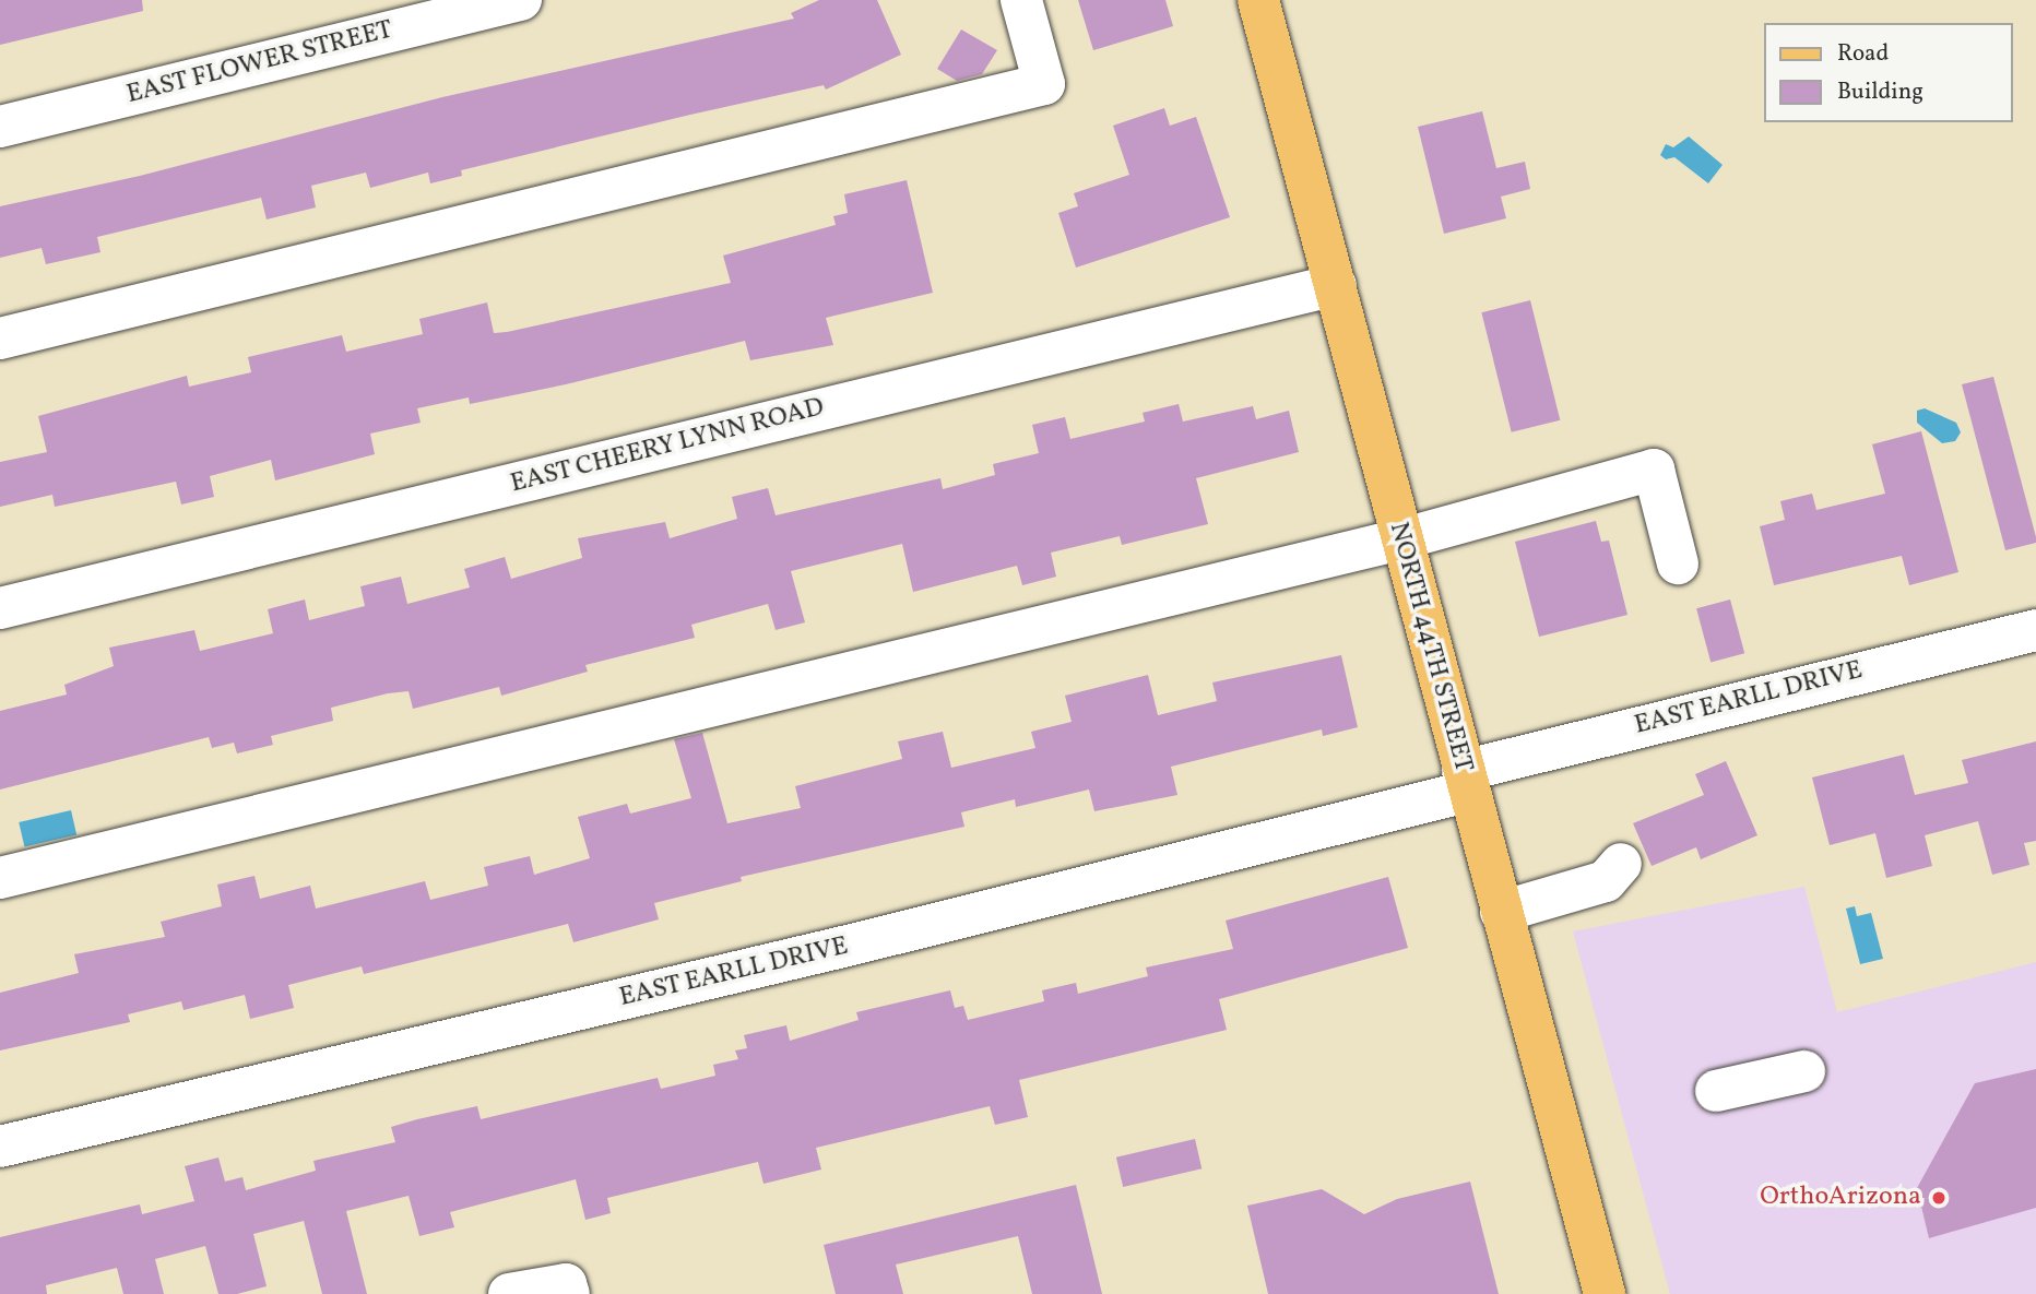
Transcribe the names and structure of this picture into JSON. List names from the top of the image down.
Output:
{
  "streets": {
    "main road": ["NORTH 44TH STREET"],
    "street": ["EAST FLOWER STREET", "EAST CHEERY LYNN ROAD", "EAST EARLL DRIVE"]
  },
  "crossings": [
    ["EAST CHEERY LYNN ROAD", "NORTH 44TH STREET"],
    ["NORTH 44TH STREET", "EAST EARLL DRIVE"]
  ],
  "places": ["OrthoArizona"],
  "legend": ["Road", "Building"]
}
